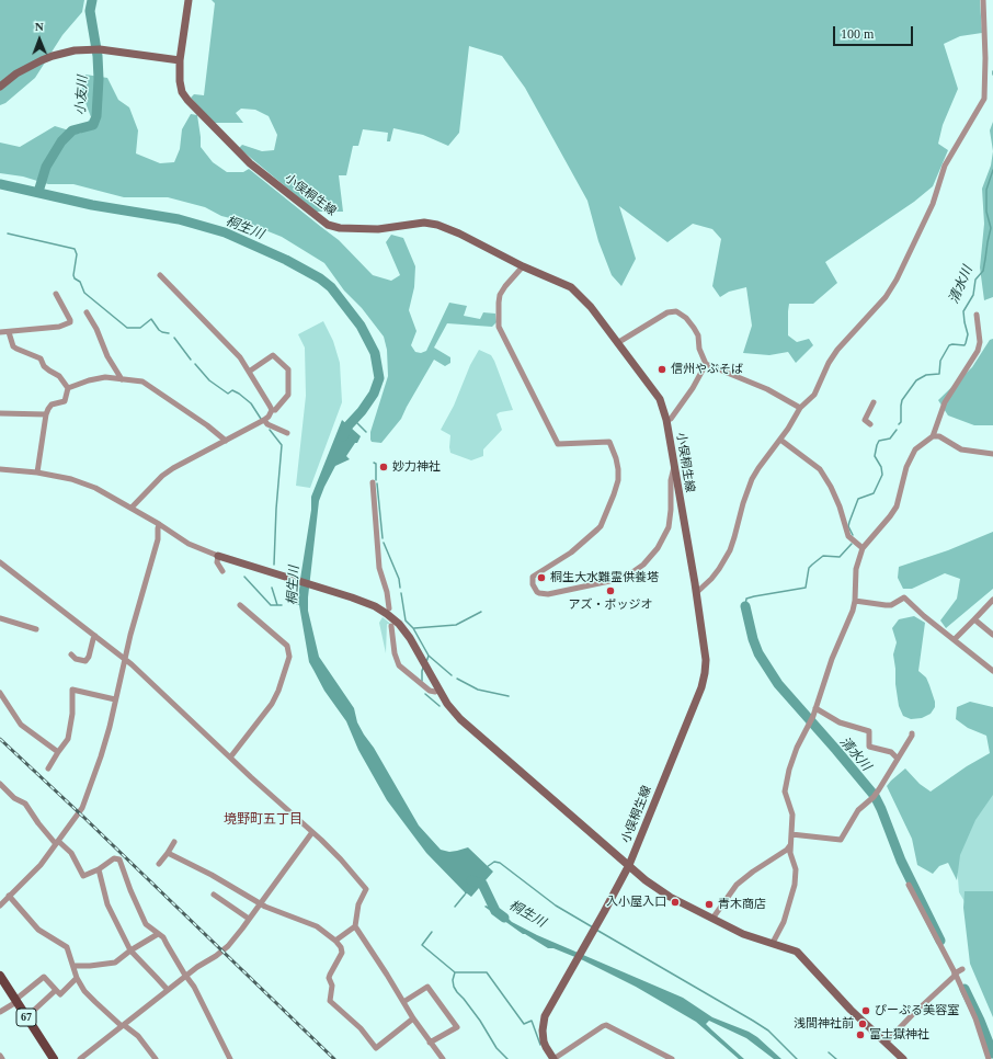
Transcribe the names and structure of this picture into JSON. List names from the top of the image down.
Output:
{
  "streets": {
    "main road": ["小俣桐生線", "67"]
  },
  "districts": ["境野町五丁目"],
  "water": ["小友川", "桐生川", "清水川"],
  "places": [
    "信州やぶそば",
    "妙力神社",
    "桐生大水難霊供養塔",
    "アズ・ポッジオ",
    "入小屋入口",
    "青木商店",
    "ぴーぷる美容室",
    "浅間神社前",
    "富士獄神社"
  ],
  "scale_bar": "100 m",
  "north": "top"
}
